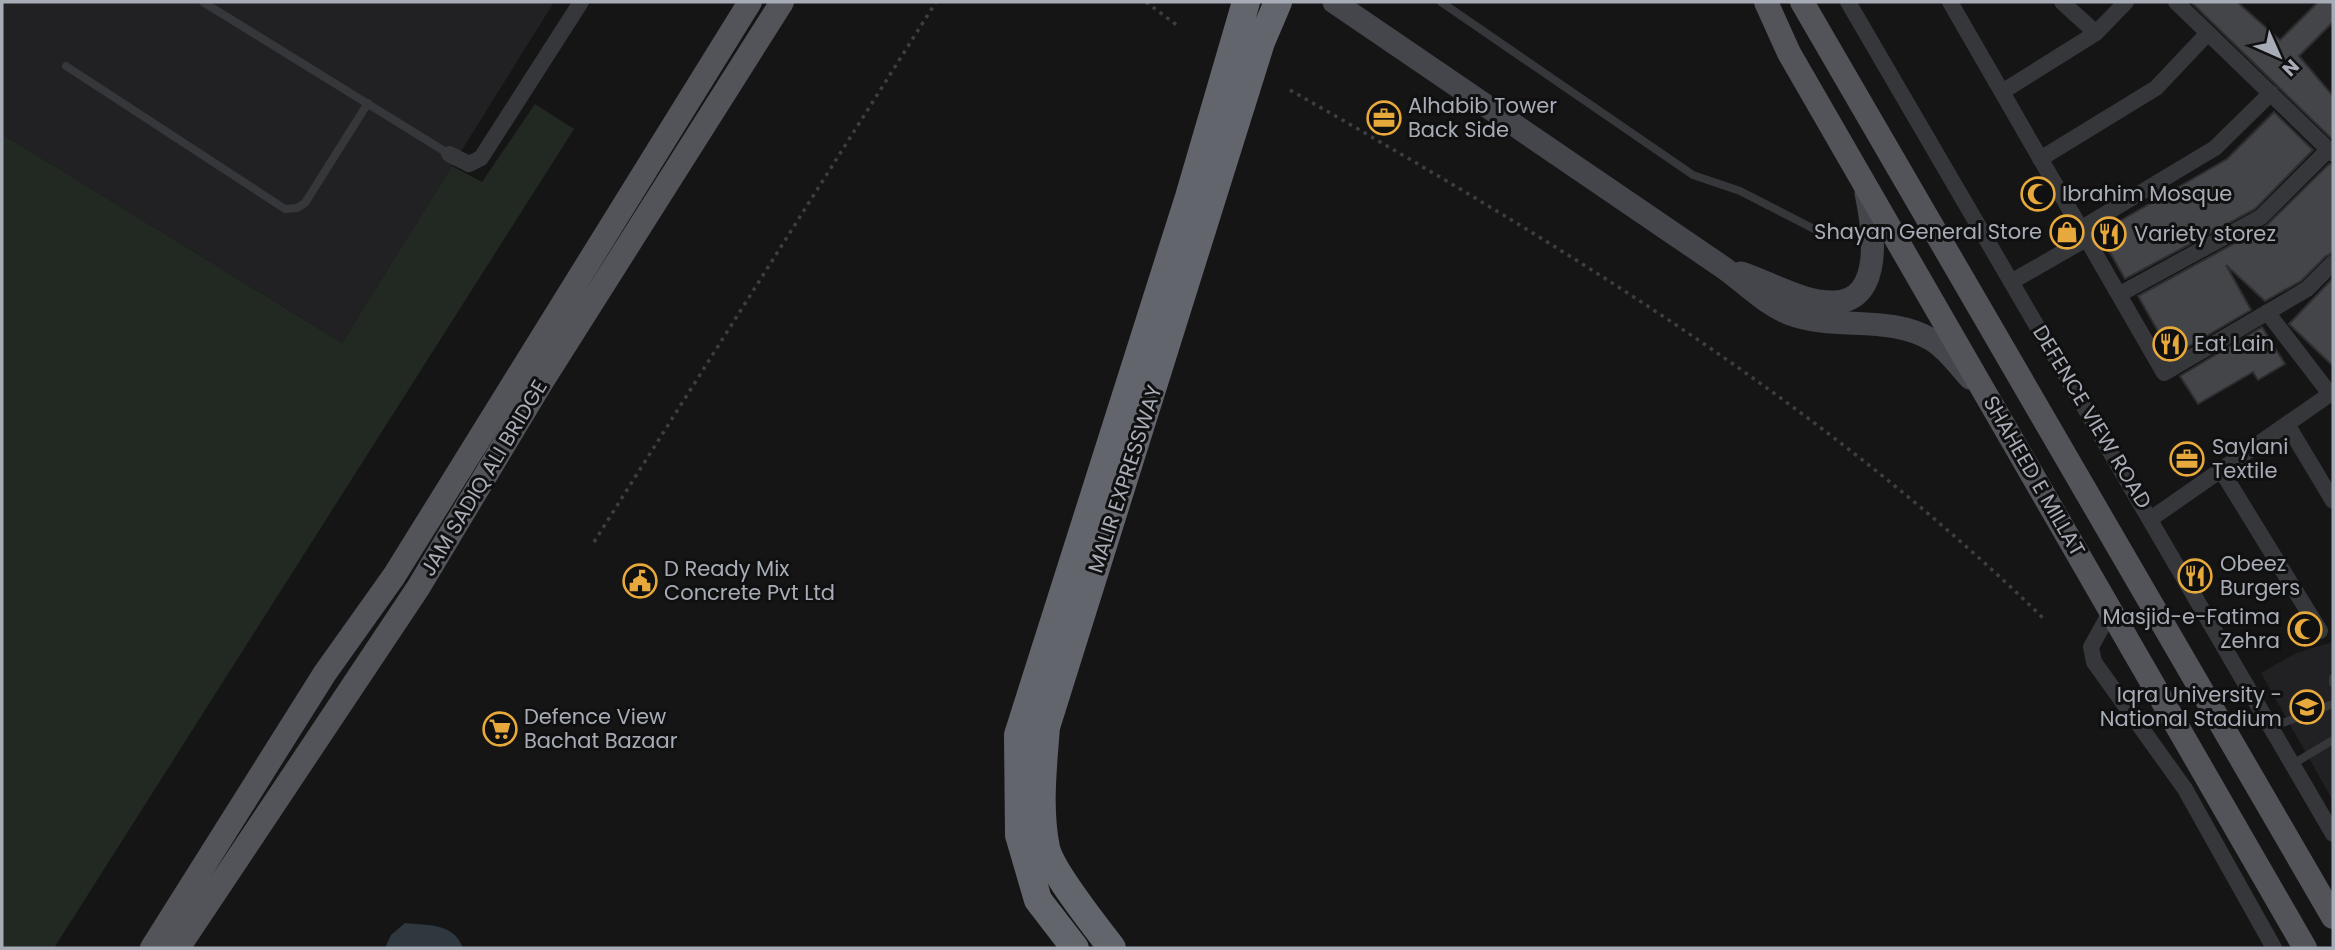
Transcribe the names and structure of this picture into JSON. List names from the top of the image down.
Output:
{
  "streets": {
    "highway": ["MALIR EXPRESSWAY"],
    "main road": ["SHAHEED E MILLAT", "JAM SADIQ ALI BRIDGE"],
    "street": ["DEFENCE VIEW ROAD"]
  },
  "places": {
    "office": ["Alhabib Tower Back Side", "Saylani Textile"],
    "mosque": ["Ibrahim Mosque", "Masjid-e-Fatima Zehra"],
    "shop": ["Shayan General Store"],
    "restaurant": ["Variety storez", "Eat Lain", "Obeez Burgers"],
    "public building": ["D Ready Mix Concrete Pvt Ltd"],
    "school or university": ["Iqra University - National Stadium"],
    "supermarket": ["Defence View Bachat Bazaar"]
  },
  "north": "bottom right"
}
